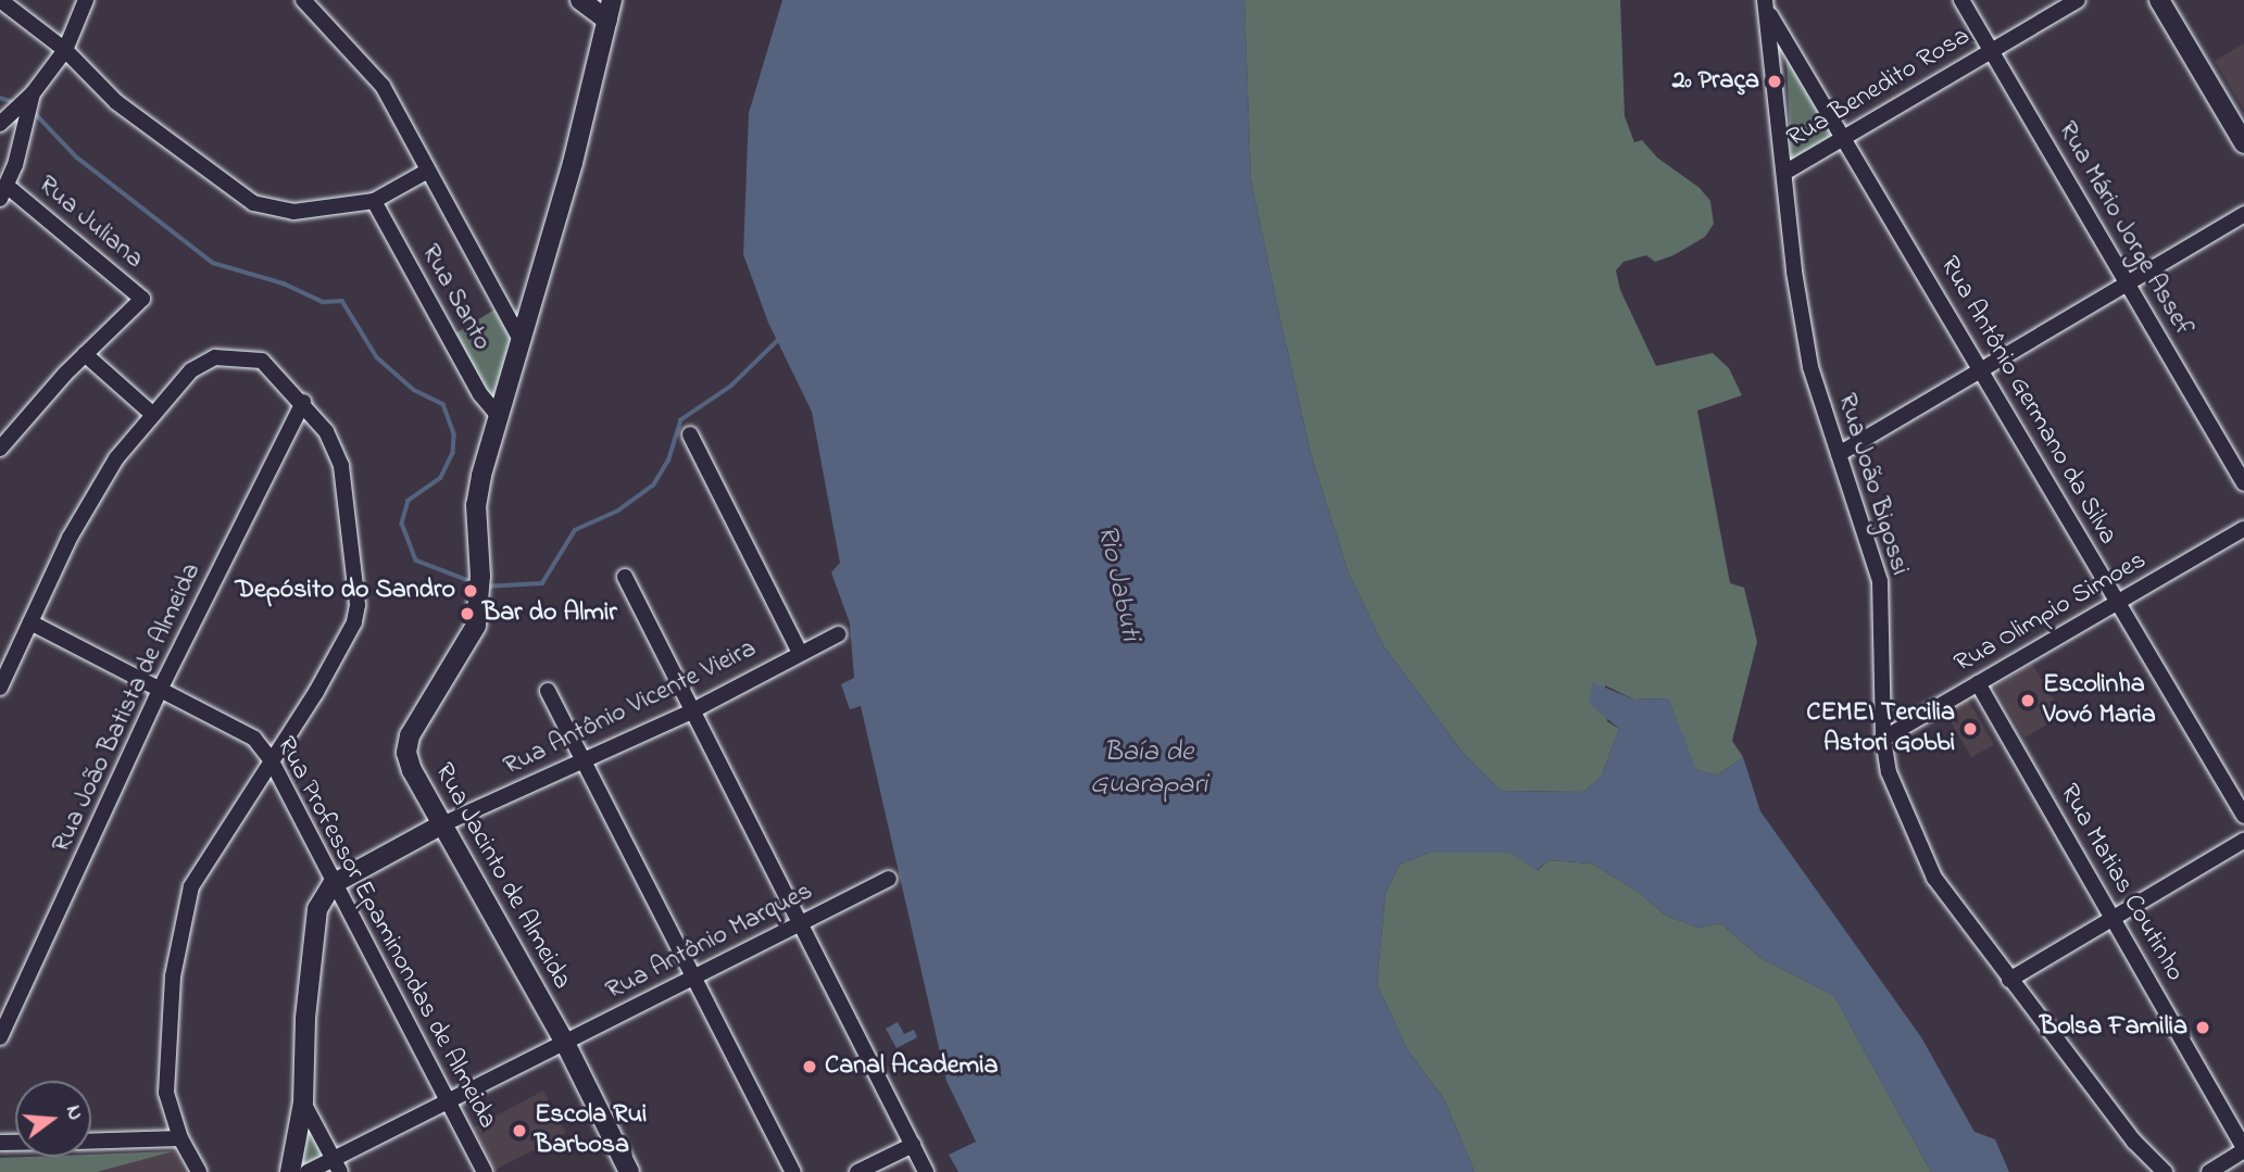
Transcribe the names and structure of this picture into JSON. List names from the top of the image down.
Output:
{
  "streets": {
    "street": [
      "Rua Benedito Rosa",
      "Rua Juliana",
      "Rua Mário Jorge Assef",
      "Rua Santo",
      "Rua Antônio Germano da Silva",
      "Rua João Bigossi",
      "Rua Olimpio Simoes",
      "Rua João Batista de Almeida",
      "Rua Antônio Vicente Vieira",
      "Rua Jacinto de Almeida",
      "Rua Matias Coutinho",
      "Rua Professor Epaminondas de Almeida",
      "Rua Antônio Marques"
    ]
  },
  "crossings": [
    ["Rua Benedito Rosa", "Rua Mário Jorge Assef"],
    ["Rua Benedito Rosa", "Rua Antônio Germano da Silva"],
    ["Rua Benedito Rosa", "Rua João Bigossi"],
    ["Rua Santo", "Rua Jacinto de Almeida"],
    ["Rua Antônio Germano da Silva", "Rua João Bigossi"],
    ["Rua Antônio Germano da Silva", "Rua Olimpio Simoes"],
    ["Rua João Bigossi", "Rua Olimpio Simoes"],
    ["Rua Olimpio Simoes", "Rua Matias Coutinho"],
    ["Rua João Batista de Almeida", "Rua Professor Epaminondas de Almeida"],
    ["Rua Antônio Vicente Vieira", "Rua Jacinto de Almeida"],
    ["Rua Jacinto de Almeida", "Rua Antônio Marques"],
    ["Rua Professor Epaminondas de Almeida", "Rua Antônio Marques"]
  ],
  "water": ["Rio Jabuti", "Baía de Guarapari"],
  "places": [
    "2º Praça",
    "Depósito do Sandro",
    "Bar do Almir",
    "Escolinha Vovó Maria",
    "CEMEI Tercilia Astori Gobbi",
    "Bolsa Familia",
    "Canal Academia",
    "Escola Rui Barbosa"
  ],
  "north": "right"
}
